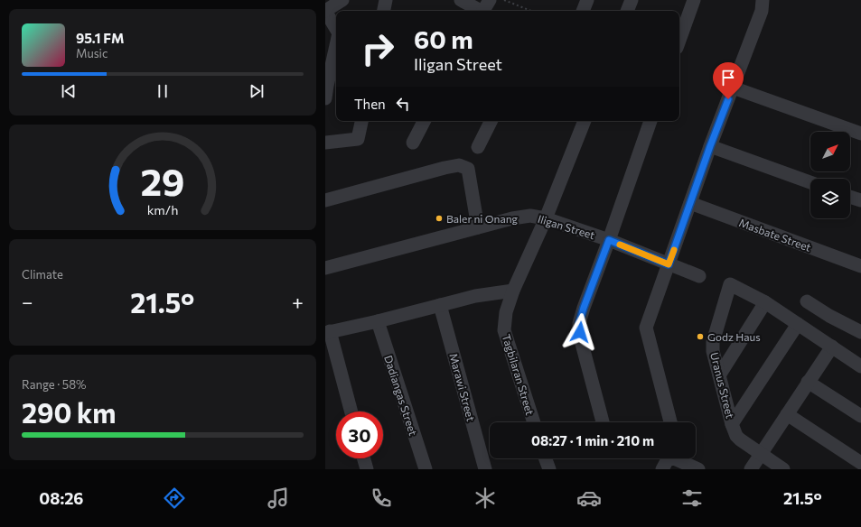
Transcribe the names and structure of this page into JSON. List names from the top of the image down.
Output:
{
  "streets": {
    "street": [
      "Iligan Street",
      "Masbate Street",
      "Tagbilaran Street",
      "Uranus Street",
      "Marawi Street",
      "Dadiangas Street"
    ]
  },
  "crossings": [
    ["Iligan Street", "Tagbilaran Street"]
  ],
  "places": ["Baler ni Onang", "Godz Haus"],
  "north": "top right",
  "page": {
    "turn": ["60 m", "Iligan Street"],
    "song": ["95.1 FM", "Music"],
    "then": "Then",
    "tile": [
      "Climate",
      ["Range · 58%", "290 km"]
    ],
    "heat": ["−", "21.5°", "+"],
    "limit": "30",
    "trip": "08:27 · 1 min · 210 m",
    "tabs": ["08:26", "21.5°"],
    "gauge": ["29", "km/h"]
  }
}
